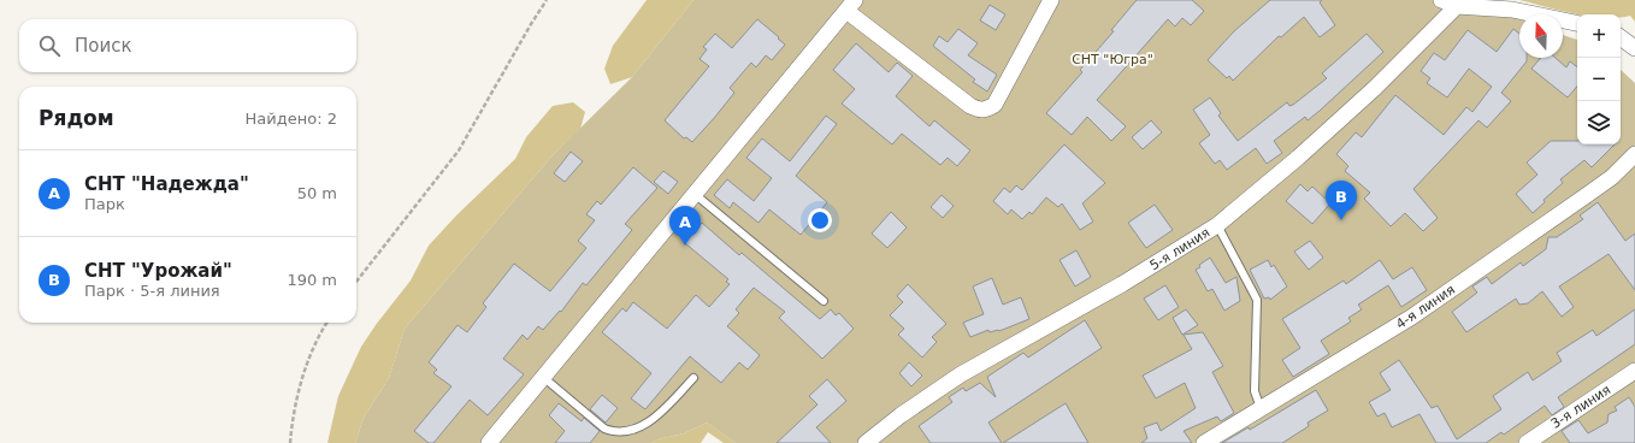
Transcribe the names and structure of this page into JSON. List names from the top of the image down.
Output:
{
  "streets": {
    "street": ["5-я линия", "4-я линия", "3-я линия"]
  },
  "parks": ["СНТ \"Югра\""],
  "north": "top",
  "page": {
    "map_buttons": ["+", "−"],
    "search": "Поиск",
    "heading": ["Рядом", "Найдено: 2"],
    "list": [
      {
        "mark": "A",
        "name": "СНТ \"Надежда\"",
        "note": "Парк",
        "value": "50 m"
      },
      {
        "mark": "B",
        "name": "СНТ \"Урожай\"",
        "note": "Парк · 5-я линия",
        "value": "190 m"
      }
    ],
    "pins": ["B", "A"]
  }
}
